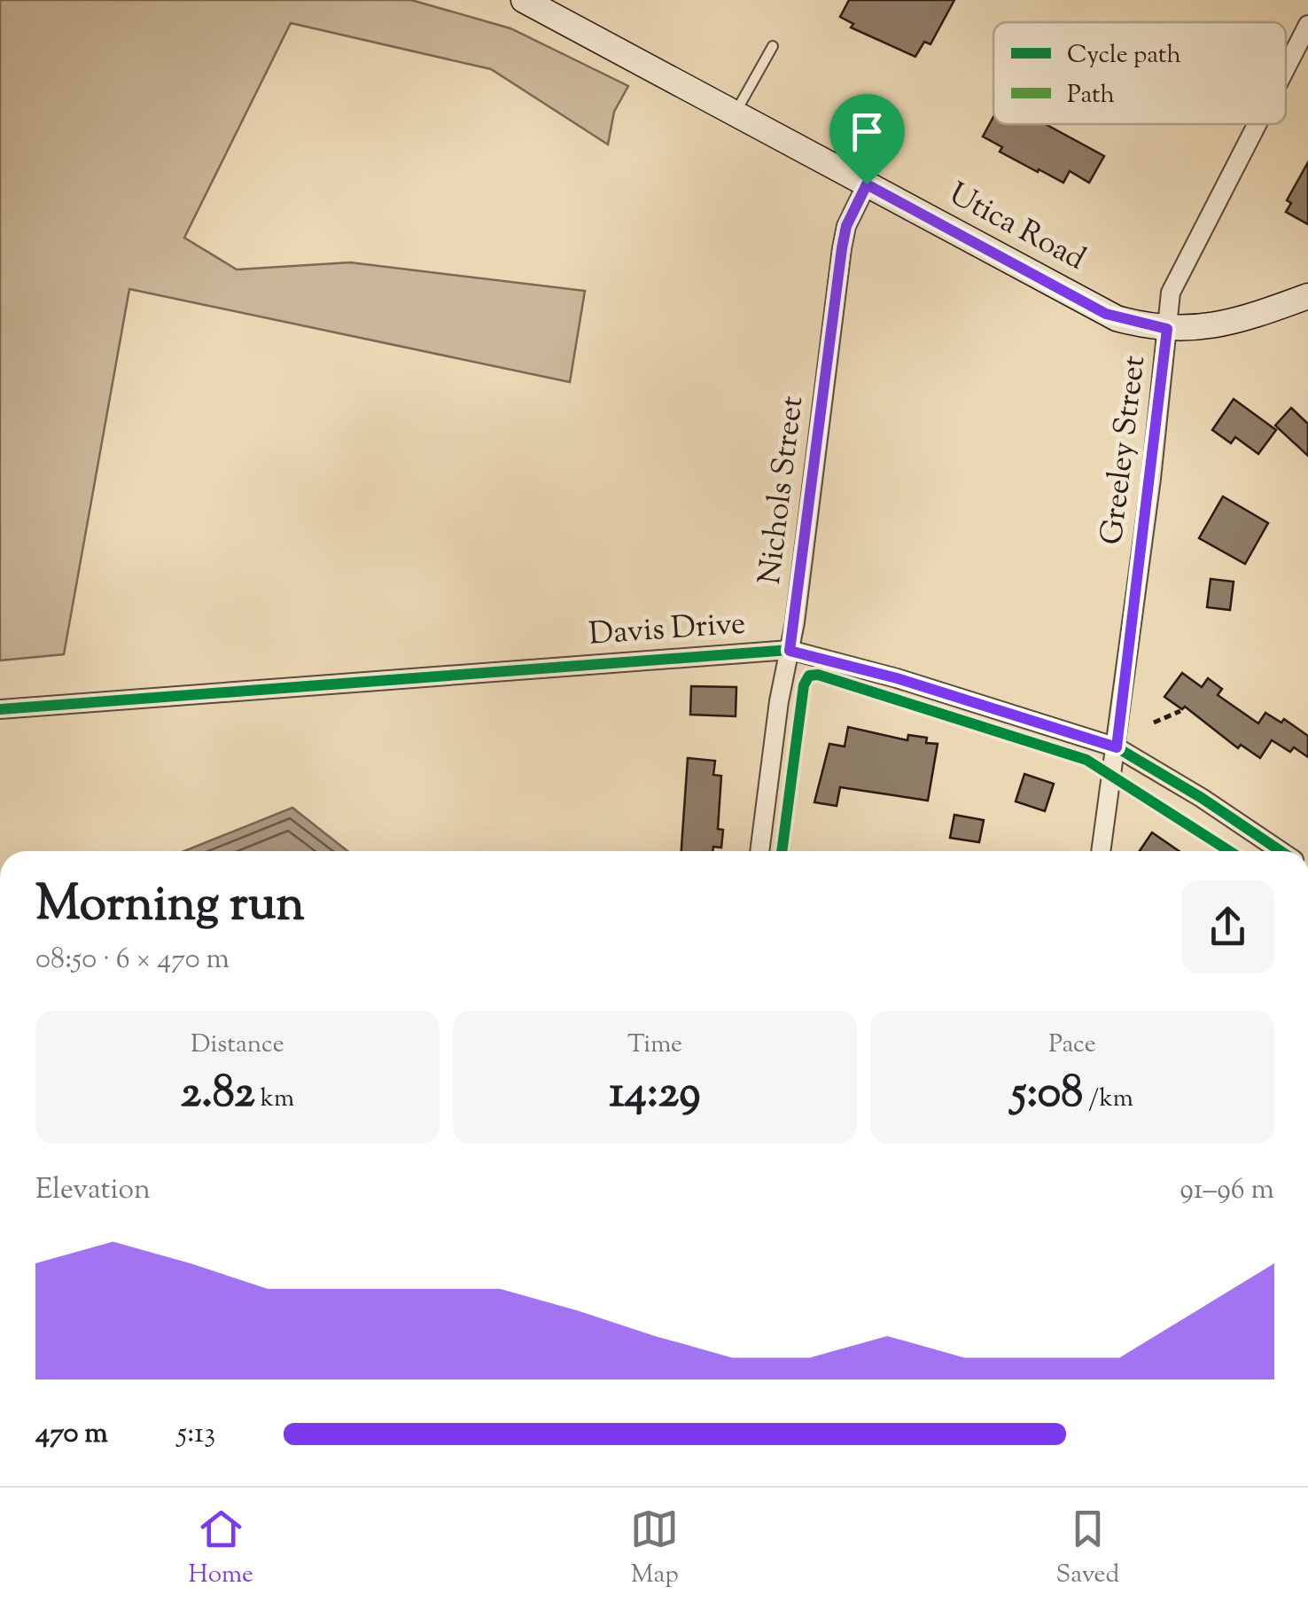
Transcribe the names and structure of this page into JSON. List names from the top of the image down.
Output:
{
  "streets": {
    "street": [
      "Utica Road",
      "Greeley Street",
      "Nichols Street",
      "Davis Drive"
    ]
  },
  "crossings": [
    ["Utica Road", "Greeley Street"],
    ["Utica Road", "Nichols Street"],
    ["Greeley Street", "Davis Drive"],
    ["Nichols Street", "Davis Drive"]
  ],
  "legend": ["Cycle path", "Path"],
  "page": {
    "heading": ["Morning run", "08:50 · 6 × 470 m"],
    "stats": [
      ["Distance", "2.82 km"],
      ["Time", "14:29"],
      ["Pace", "5:08 /km"]
    ],
    "chart": ["Elevation", "91–96 m"],
    "list": [
      {
        "name": "470 m",
        "note": "5:13"
      }
    ],
    "tabs": ["Home", "Map", "Saved"]
  }
}
